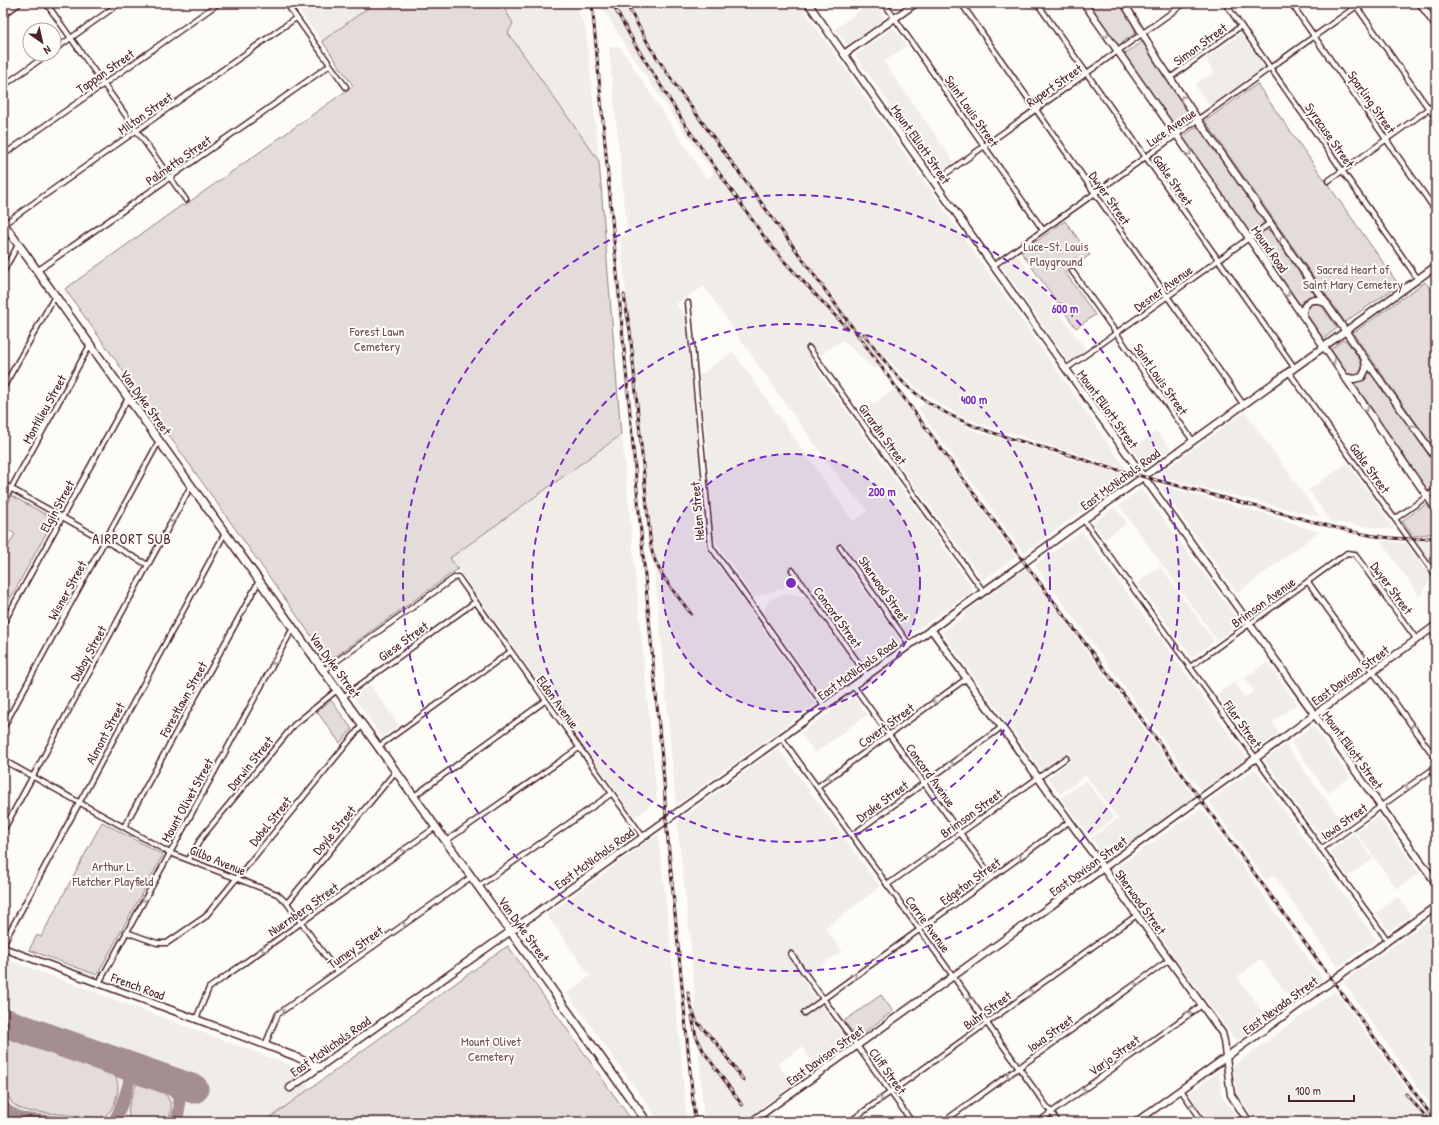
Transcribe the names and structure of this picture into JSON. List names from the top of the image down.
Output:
{
  "streets": {
    "main road": [
      "Mount Elliott Street",
      "Mound Road",
      "Van Dyke Street",
      "East McNichols Road",
      "Sherwood Street",
      "East Davison Street",
      "French Road",
      "East Nevada Street"
    ],
    "street": [
      "Simon Street",
      "Tappan Street",
      "Rupert Street",
      "Sparling Street",
      "Saint Louis Street",
      "Milton Street",
      "Luce Avenue",
      "Syracuse Street",
      "Palmetto Street",
      "Gable Street",
      "Dwyer Street",
      "Desner Avenue",
      "Montilieu Street",
      "Girardin Street",
      "Elgin Street",
      "Helen Street",
      "Wisner Street",
      "Brimson Avenue",
      "Concord Street",
      "Giese Street",
      "Dubay Street",
      "Forestlawn Street",
      "Eldon Avenue",
      "Filer Street",
      "Covert Street",
      "Almont Street",
      "Darwin Street",
      "Concord Avenue",
      "Mount Olivet Street",
      "Drake Street",
      "Brimson Street",
      "Dobel Street",
      "Iowa Street",
      "Doyle Street",
      "Gilbo Avenue",
      "Edgeton Street",
      "Nuernberg Street",
      "Carrie Avenue",
      "Tumey Street",
      "Buhr Street",
      "Varjo Street",
      "Cliff Street"
    ]
  },
  "crossings": [
    ["Simon Street", "Syracuse Street"],
    ["Simon Street", "Mound Road"],
    ["Rupert Street", "Saint Louis Street"],
    ["Rupert Street", "Mount Elliott Street"],
    ["Rupert Street", "Gable Street"],
    ["Rupert Street", "Dwyer Street"],
    ["Rupert Street", "Mound Road"],
    ["Sparling Street", "Luce Avenue"],
    ["Saint Louis Street", "Luce Avenue"],
    ["Saint Louis Street", "Desner Avenue"],
    ["Saint Louis Street", "East McNichols Road"],
    ["Milton Street", "Van Dyke Street"],
    ["Luce Avenue", "Syracuse Street"],
    ["Luce Avenue", "Mount Elliott Street"],
    ["Luce Avenue", "Gable Street"],
    ["Luce Avenue", "Dwyer Street"],
    ["Luce Avenue", "Mound Road"],
    ["Syracuse Street", "East McNichols Road"],
    ["Mount Elliott Street", "Desner Avenue"],
    ["Mount Elliott Street", "East McNichols Road"],
    ["Mount Elliott Street", "Brimson Avenue"],
    ["Mount Elliott Street", "East Davison Street"],
    ["Mount Elliott Street", "Iowa Street"],
    ["Palmetto Street", "Van Dyke Street"],
    ["Gable Street", "Desner Avenue"],
    ["Gable Street", "East McNichols Road"],
    ["Dwyer Street", "Desner Avenue"],
    ["Dwyer Street", "East McNichols Road"],
    ["Dwyer Street", "Brimson Avenue"],
    ["Dwyer Street", "East Davison Street"],
    ["Mound Road", "Desner Avenue"],
    ["Mound Road", "East McNichols Road"],
    ["Van Dyke Street", "Montilieu Street"],
    ["Van Dyke Street", "East McNichols Road"],
    ["Van Dyke Street", "Elgin Street"],
    ["Van Dyke Street", "Wisner Street"],
    ["Van Dyke Street", "Giese Street"],
    ["Van Dyke Street", "Dubay Street"],
    ["Van Dyke Street", "Forestlawn Street"],
    ["Van Dyke Street", "Eldon Avenue"],
    ["Van Dyke Street", "Almont Street"],
    ["Van Dyke Street", "Darwin Street"],
    ["Van Dyke Street", "Mount Olivet Street"],
    ["Van Dyke Street", "Dobel Street"],
    ["Van Dyke Street", "Doyle Street"],
    ["Van Dyke Street", "Nuernberg Street"],
    ["Van Dyke Street", "Tumey Street"],
    ["Girardin Street", "East McNichols Road"],
    ["East McNichols Road", "Helen Street"],
    ["East McNichols Road", "Sherwood Street"],
    ["East McNichols Road", "Concord Street"],
    ["East McNichols Road", "Eldon Avenue"],
    ["East McNichols Road", "Filer Street"],
    ["East McNichols Road", "Concord Avenue"],
    ["East McNichols Road", "Carrie Avenue"],
    ["East McNichols Road", "French Road"],
    ["Sherwood Street", "East Davison Street"],
    ["Sherwood Street", "Covert Street"],
    ["Sherwood Street", "Drake Street"],
    ["Sherwood Street", "Brimson Street"],
    ["Sherwood Street", "Iowa Street"],
    ["Sherwood Street", "Edgeton Street"],
    ["Sherwood Street", "East Nevada Street"],
    ["Sherwood Street", "Buhr Street"],
    ["Sherwood Street", "Varjo Street"],
    ["Brimson Avenue", "Filer Street"],
    ["Giese Street", "Eldon Avenue"],
    ["Dubay Street", "Gilbo Avenue"],
    ["East Davison Street", "Filer Street"],
    ["East Davison Street", "Carrie Avenue"],
    ["East Davison Street", "Cliff Street"],
    ["Forestlawn Street", "Gilbo Avenue"],
    ["Filer Street", "Iowa Street"],
    ["Filer Street", "East Nevada Street"],
    ["Covert Street", "Concord Avenue"],
    ["Covert Street", "Carrie Avenue"],
    ["Almont Street", "Gilbo Avenue"],
    ["Darwin Street", "Gilbo Avenue"],
    ["Concord Avenue", "Drake Street"],
    ["Concord Avenue", "Brimson Street"],
    ["Concord Avenue", "Edgeton Street"],
    ["Mount Olivet Street", "Dobel Street"],
    ["Mount Olivet Street", "Gilbo Avenue"],
    ["Mount Olivet Street", "French Road"],
    ["Drake Street", "Carrie Avenue"],
    ["Brimson Street", "Carrie Avenue"],
    ["Dobel Street", "Gilbo Avenue"],
    ["Iowa Street", "Carrie Avenue"],
    ["Doyle Street", "Gilbo Avenue"],
    ["Gilbo Avenue", "Nuernberg Street"],
    ["Gilbo Avenue", "Tumey Street"],
    ["Edgeton Street", "Carrie Avenue"],
    ["Edgeton Street", "Cliff Street"],
    ["Nuernberg Street", "French Road"],
    ["Carrie Avenue", "Buhr Street"],
    ["Carrie Avenue", "Varjo Street"],
    ["Tumey Street", "French Road"],
    ["Buhr Street", "Cliff Street"]
  ],
  "one_way": [
    "Dubay Street",
    "Covert Street",
    "Mount Olivet Street",
    "Drake Street",
    "Brimson Street",
    "Iowa Street",
    "Edgeton Street",
    "Nuernberg Street",
    "Tumey Street",
    "Buhr Street",
    "Varjo Street"
  ],
  "districts": ["AIRPORT SUB"],
  "parks": [
    "Luce-St. Louis Playground",
    "Sacred Heart of Saint Mary Cemetery",
    "Forest Lawn Cemetery",
    "Arthur L. Fletcher Playfield",
    "Mount Olivet Cemetery"
  ],
  "scale_bar": "100 m",
  "north": "bottom right",
  "rings": ["600 m", "400 m", "200 m"]
}
